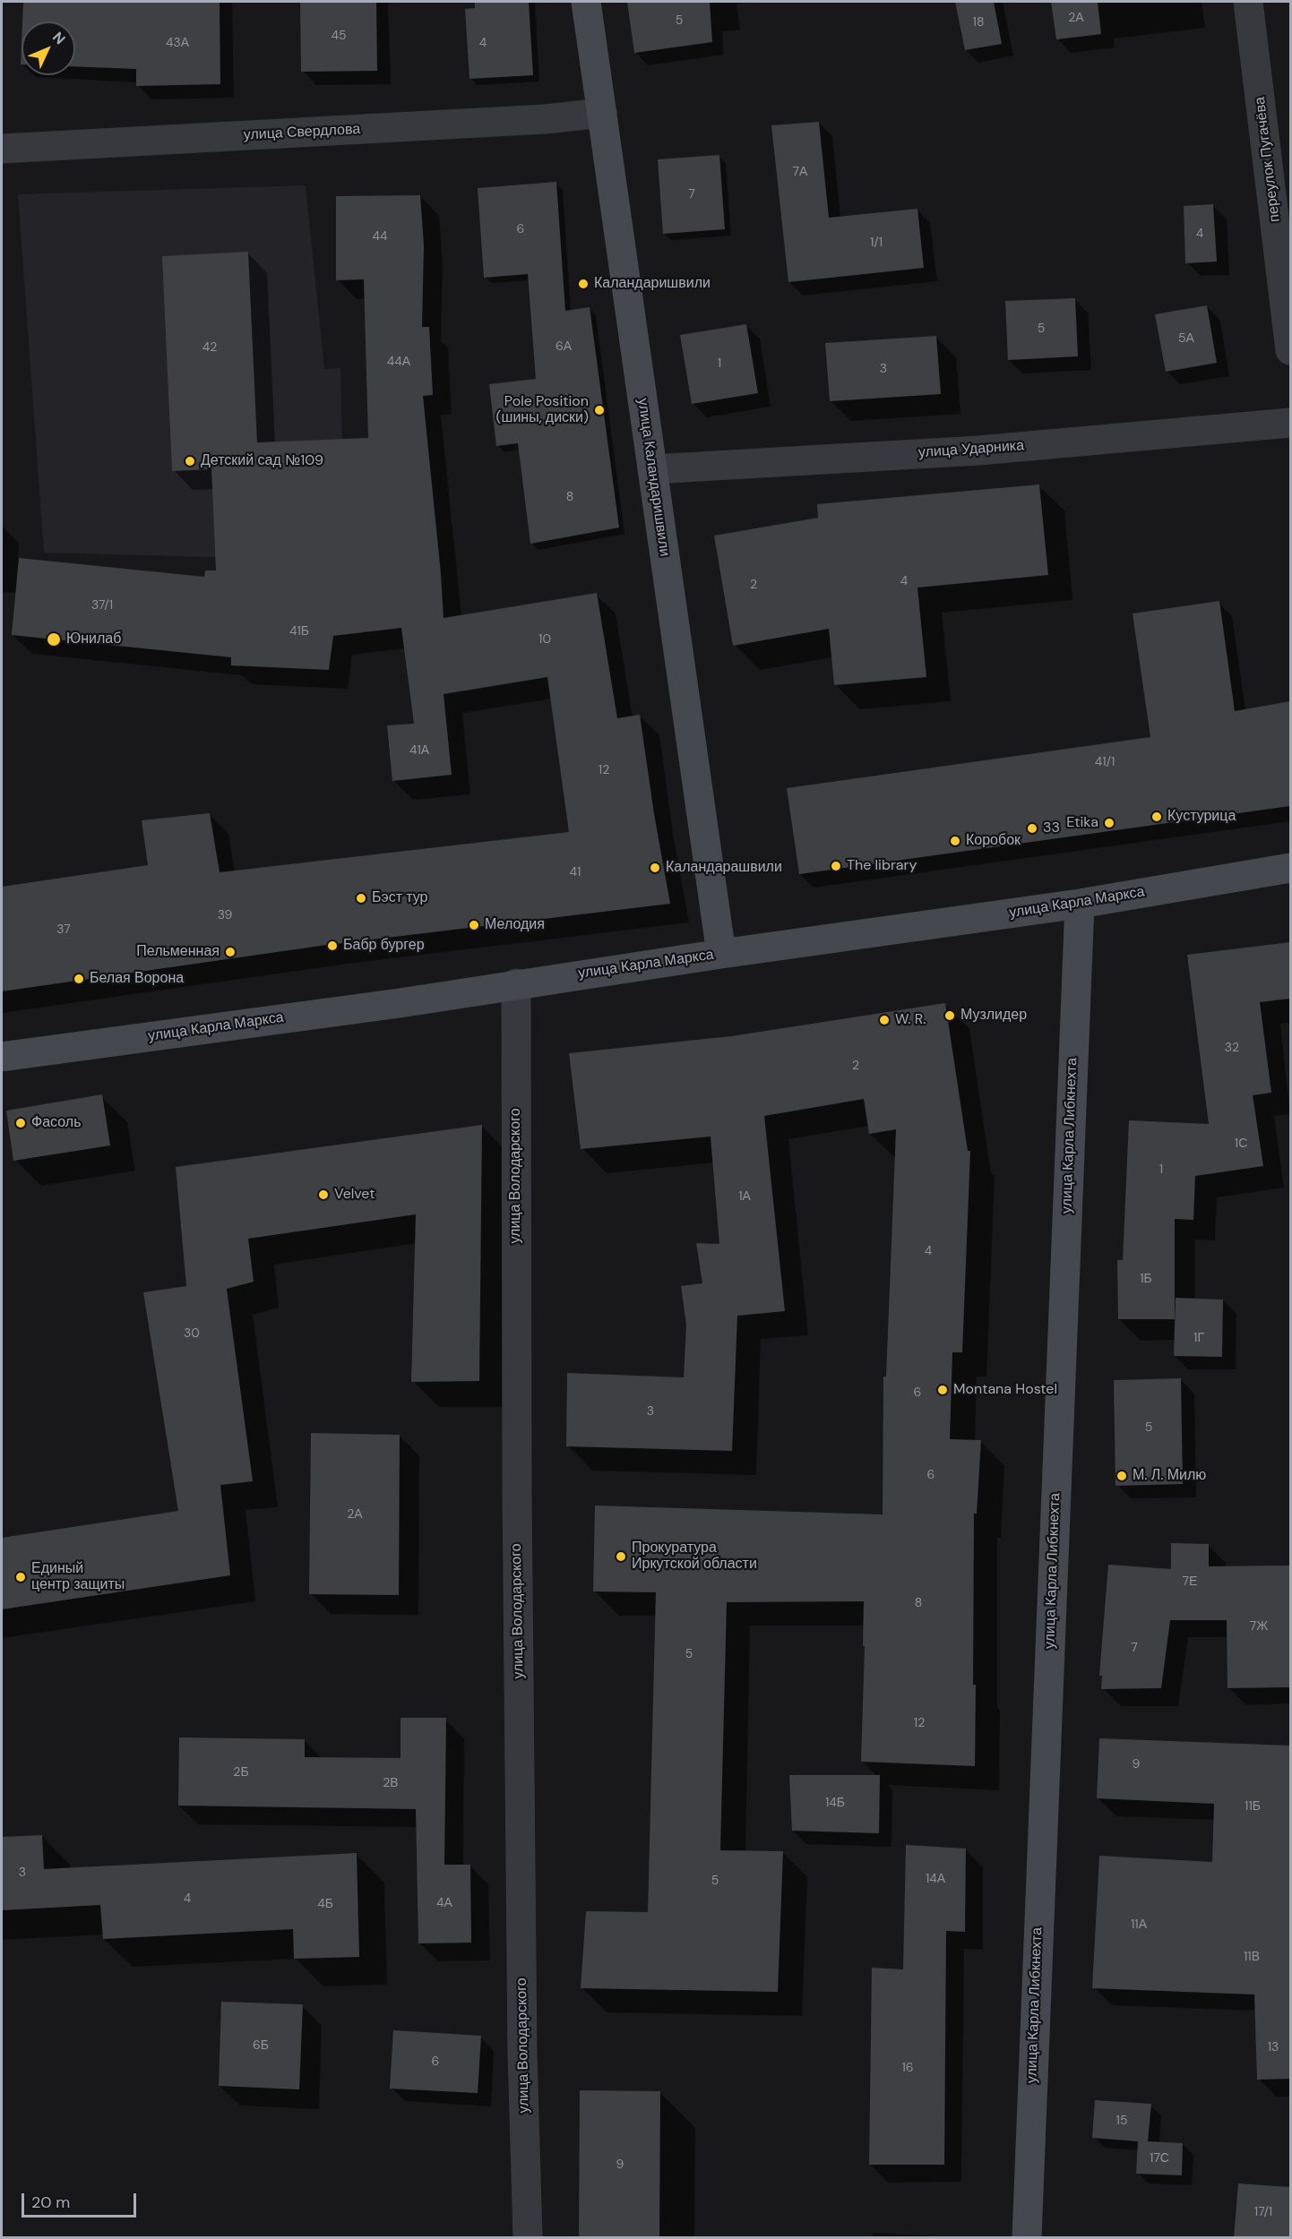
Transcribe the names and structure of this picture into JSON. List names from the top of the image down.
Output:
{
  "streets": {
    "street": [
      "улица Свердлова",
      "переулок Пугачёва",
      "улица Ударника",
      "улица Каландаришвили",
      "улица Карла Маркса",
      "улица Карла Либкнехта",
      "улица Володарского"
    ]
  },
  "crossings": [
    ["улица Свердлова", "улица Каландаришвили"],
    ["улица Ударника", "улица Каландаришвили"],
    ["улица Каландаришвили", "улица Карла Маркса"],
    ["улица Карла Маркса", "улица Карла Либкнехта"],
    ["улица Карла Маркса", "улица Володарского"]
  ],
  "places": [
    "Каландаришвили",
    "Pole Position (шины, диски)",
    "Детский сад №109",
    "Юнилаб",
    "Кустурица",
    "Etika",
    "33",
    "Коробок",
    "The library",
    "Каландарашвили",
    "Бэст тур",
    "Мелодия",
    "Бабр бургер",
    "Пельменная",
    "Белая Ворона",
    "Музлидер",
    "W. R.",
    "Фасоль",
    "Velvet",
    "Montana Hostel",
    "М. Л. Милю",
    "Прокуратура Иркутской области",
    "Единый центр защиты"
  ],
  "house_numbers": [
    "2А",
    "5",
    "18",
    "45",
    "43А",
    "4",
    "7А",
    "7",
    "6",
    "4",
    "44",
    "1/1",
    "5",
    "5А",
    "6А",
    "42",
    "44А",
    "1",
    "3",
    "8",
    "4",
    "2",
    "37/1",
    "41Б",
    "10",
    "41А",
    "41/1",
    "12",
    "41",
    "39",
    "37",
    "32",
    "2",
    "1С",
    "1",
    "1А",
    "4",
    "1Б",
    "30",
    "1Г",
    "6",
    "3",
    "5",
    "6",
    "2А",
    "7Е",
    "8",
    "7Ж",
    "7",
    "5",
    "12",
    "9",
    "2Б",
    "2В",
    "14Б",
    "11Б",
    "3",
    "14А",
    "5",
    "4",
    "4А",
    "4Б",
    "11А",
    "11В",
    "6Б",
    "13",
    "6",
    "16",
    "15",
    "17С",
    "9",
    "17/1"
  ],
  "scale_bar": "20 m",
  "north": "top right"
}
